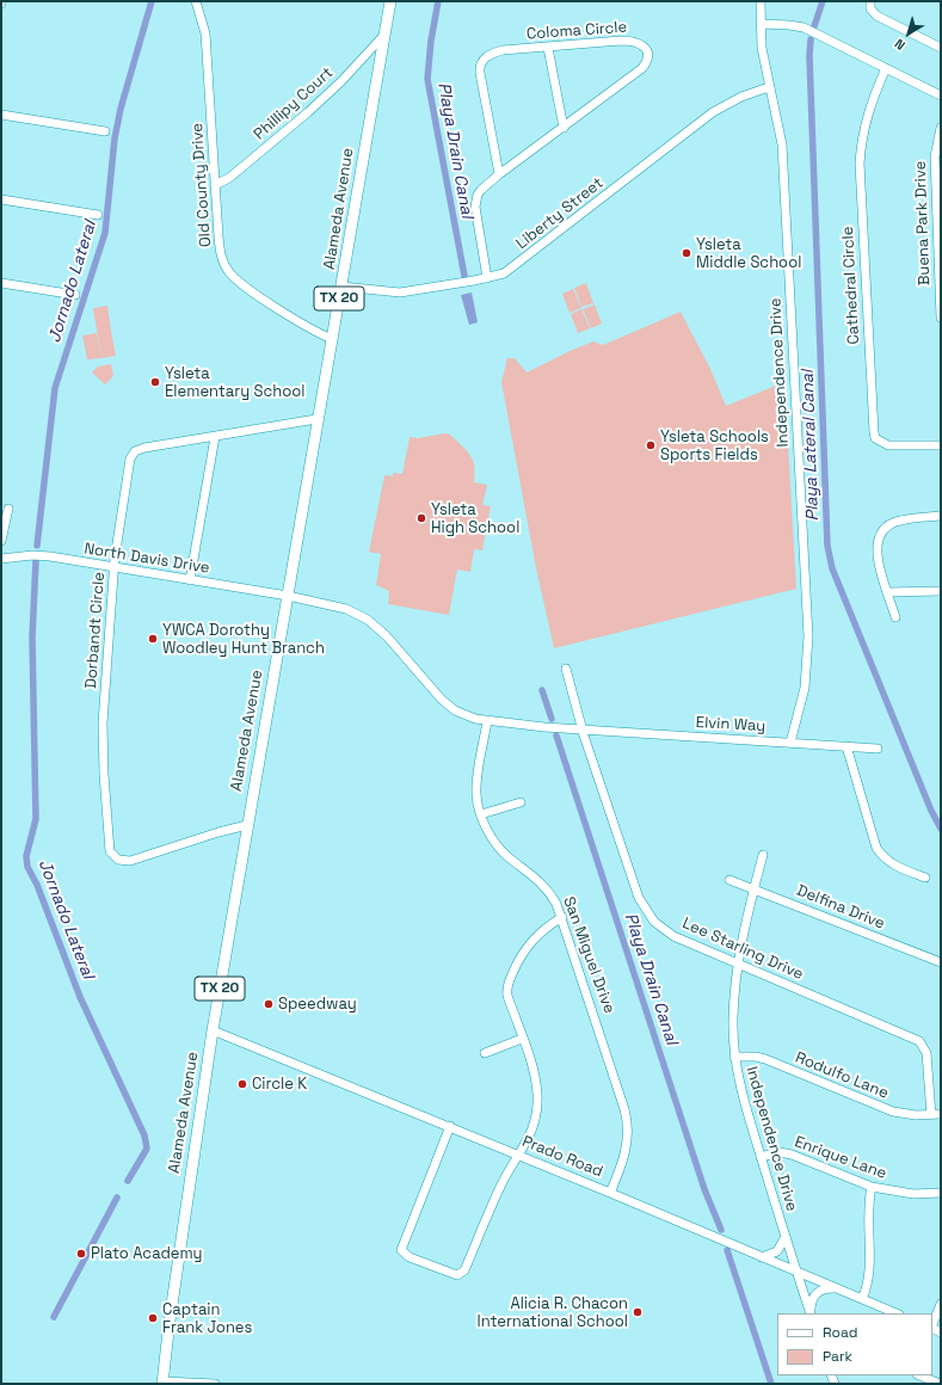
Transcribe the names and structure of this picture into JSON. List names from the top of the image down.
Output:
{
  "streets": {
    "main road": ["Alameda Avenue", "TX 20"],
    "street": [
      "Coloma Circle",
      "Phillipy Court",
      "Old County Drive",
      "Liberty Street",
      "Buena Park Drive",
      "Cathedral Circle",
      "Independence Drive",
      "North Davis Drive",
      "Dorbandt Circle",
      "Elvin Way",
      "Delfina Drive",
      "Lee Starling Drive",
      "San Miguel Drive",
      "Rodulfo Lane",
      "Prado Road",
      "Enrique Lane"
    ]
  },
  "crossings": [
    ["Coloma Circle", "Liberty Street"],
    ["Phillipy Court", "Old County Drive"],
    ["Phillipy Court", "Alameda Avenue"],
    ["Old County Drive", "Alameda Avenue"],
    ["Alameda Avenue", "Liberty Street"],
    ["Alameda Avenue", "North Davis Drive"],
    ["Alameda Avenue", "Dorbandt Circle"],
    ["Alameda Avenue", "Prado Road"],
    ["Liberty Street", "Independence Drive"],
    ["Independence Drive", "Elvin Way"],
    ["Independence Drive", "Delfina Drive"],
    ["Independence Drive", "Lee Starling Drive"],
    ["Independence Drive", "Rodulfo Lane"],
    ["Independence Drive", "Prado Road"],
    ["Independence Drive", "Enrique Lane"],
    ["North Davis Drive", "Dorbandt Circle"],
    ["North Davis Drive", "Elvin Way"],
    ["North Davis Drive", "San Miguel Drive"],
    ["Elvin Way", "Lee Starling Drive"],
    ["Elvin Way", "San Miguel Drive"],
    ["Lee Starling Drive", "Rodulfo Lane"],
    ["San Miguel Drive", "Prado Road"]
  ],
  "water": ["Playa Drain Canal", "Jornado Lateral", "Playa Lateral Canal"],
  "places": [
    "Ysleta Middle School",
    "Ysleta Elementary School",
    "Ysleta Schools Sports Fields",
    "Ysleta High School",
    "YWCA Dorothy Woodley Hunt Branch",
    "Speedway",
    "Circle K",
    "Plato Academy",
    "Alicia R. Chacon International School",
    "Captain Frank Jones"
  ],
  "legend": ["Road", "Park"],
  "north": "bottom left"
}
